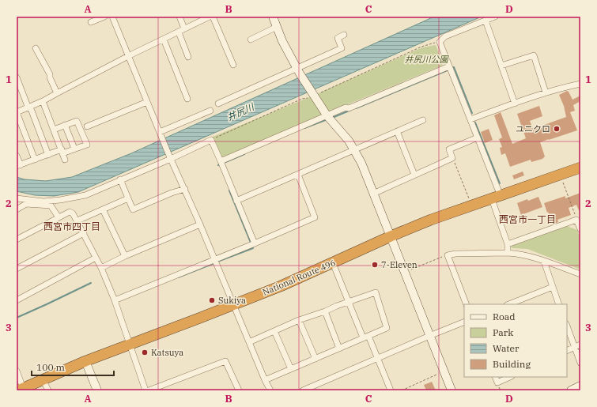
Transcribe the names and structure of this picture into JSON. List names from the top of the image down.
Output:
{
  "streets": {
    "highway": ["National Route 496"]
  },
  "districts": ["西宮市一丁目", "西宮市四丁目"],
  "water": ["井尻川"],
  "parks": ["井尻川公園"],
  "places": [
    "ユニクロ",
    "7-Eleven",
    "Sukiya",
    "Katsuya"
  ],
  "legend": [
    "Road",
    "Park",
    "Water",
    "Building"
  ],
  "scale_bar": "100 m",
  "grid": {
    "columns": [
      "A",
      "B",
      "C",
      "D"
    ],
    "rows": ["1", "2", "3"]
  }
}
